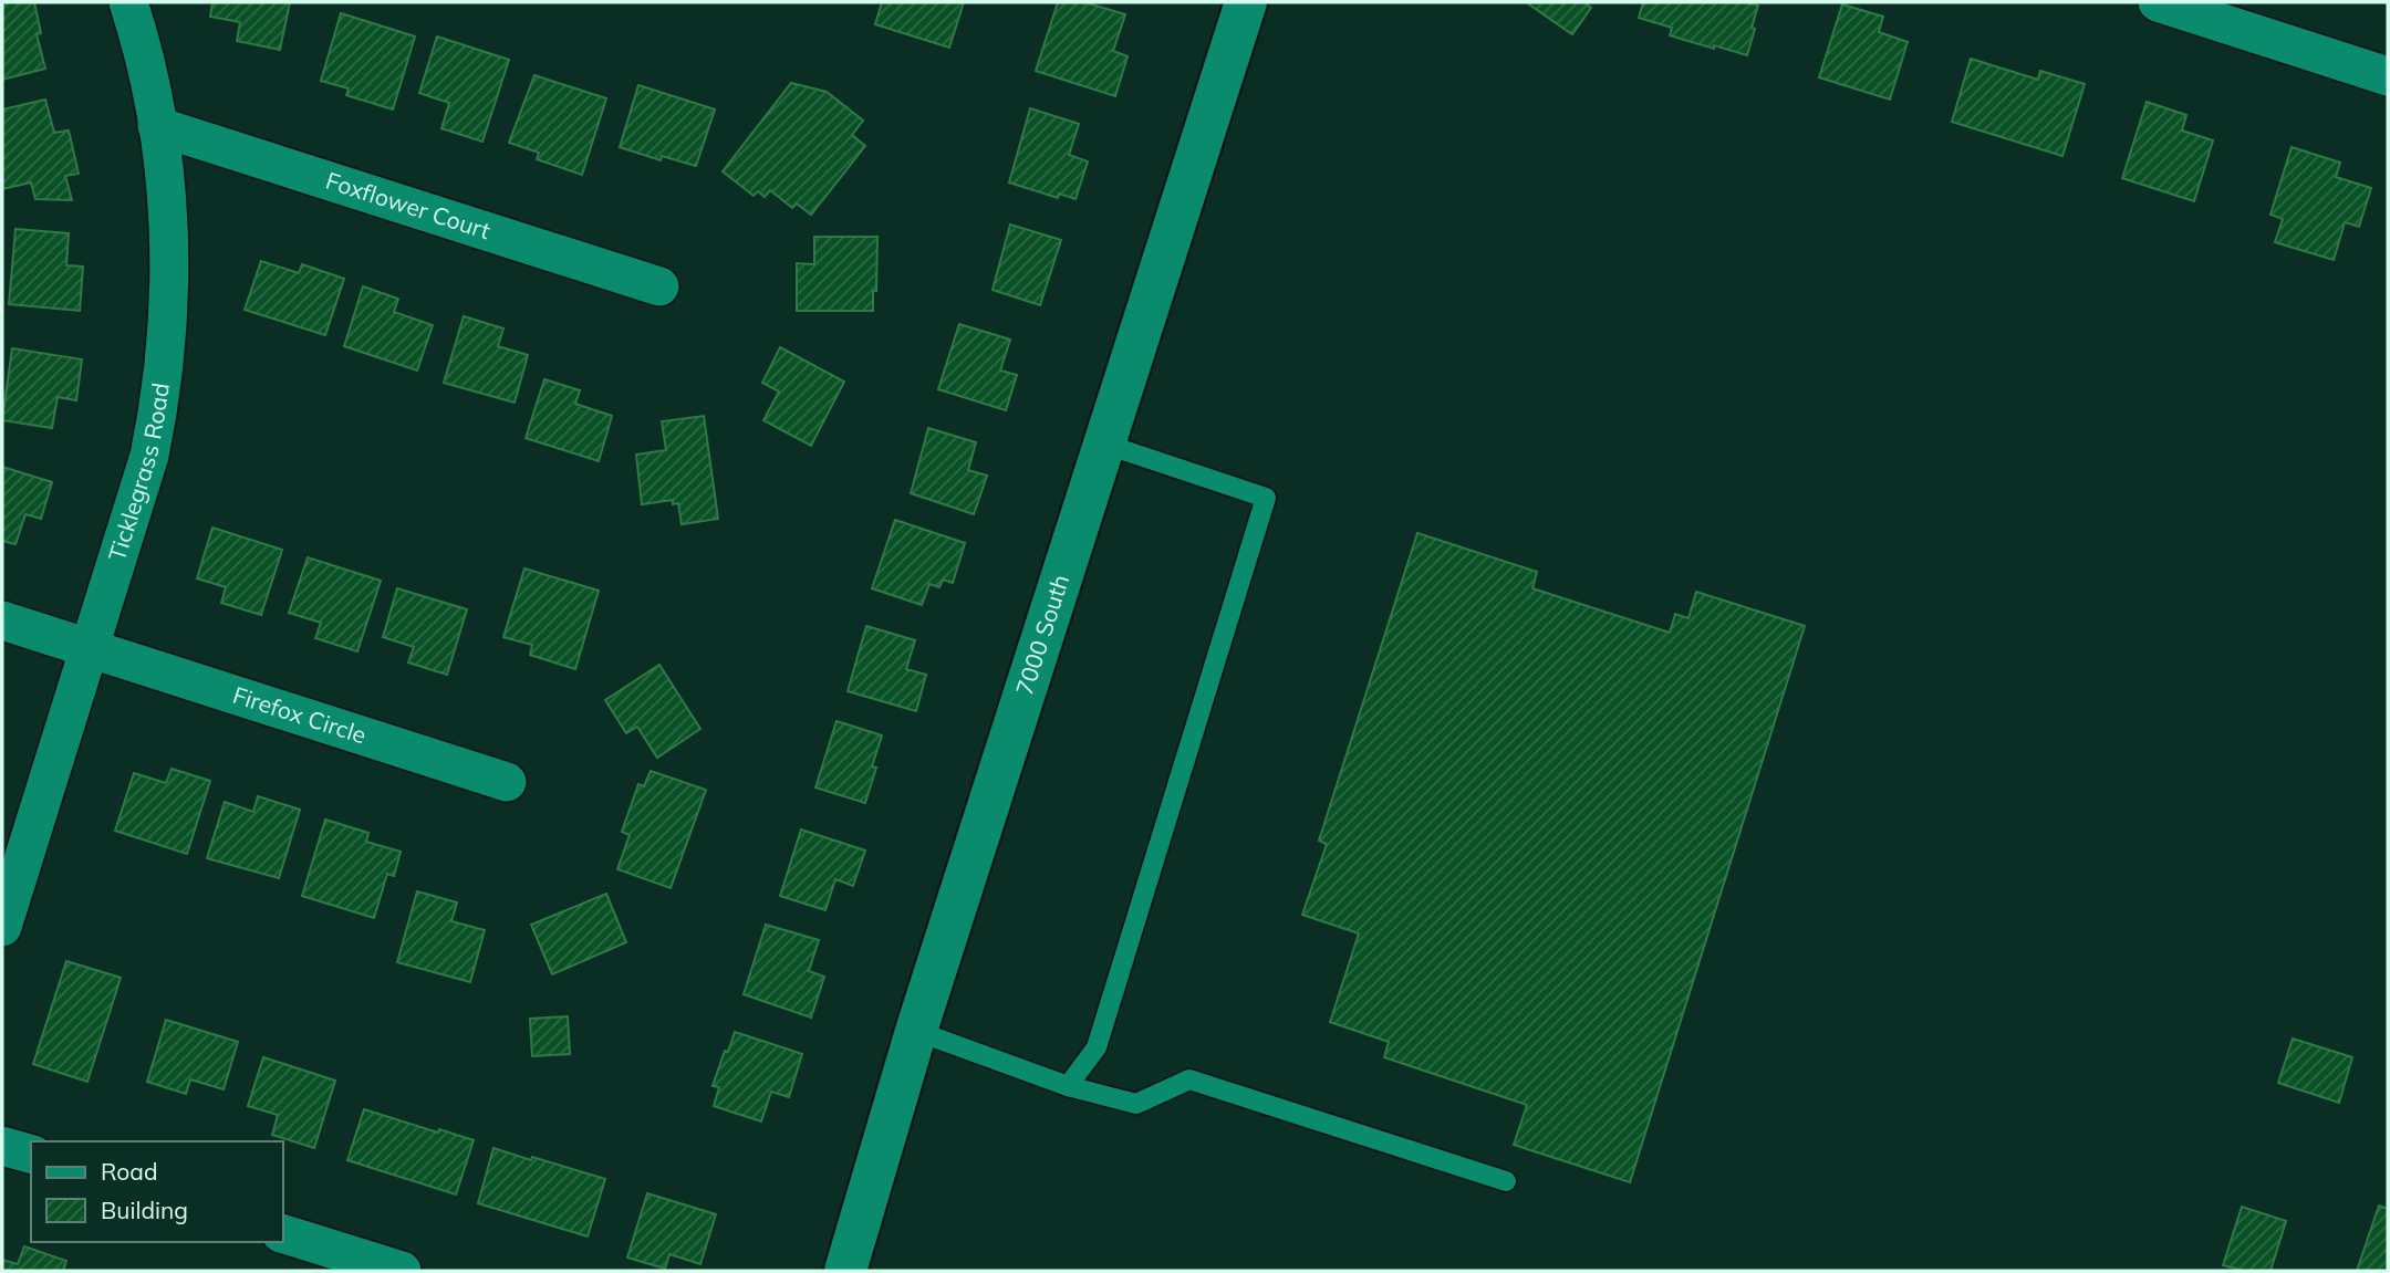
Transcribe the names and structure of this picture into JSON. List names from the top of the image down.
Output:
{
  "streets": {
    "street": [
      "Foxflower Court",
      "Ticklegrass Road",
      "7000 South",
      "Firefox Circle"
    ]
  },
  "crossings": [
    ["Foxflower Court", "Ticklegrass Road"],
    ["Ticklegrass Road", "Firefox Circle"]
  ],
  "legend": ["Road", "Building"]
}
